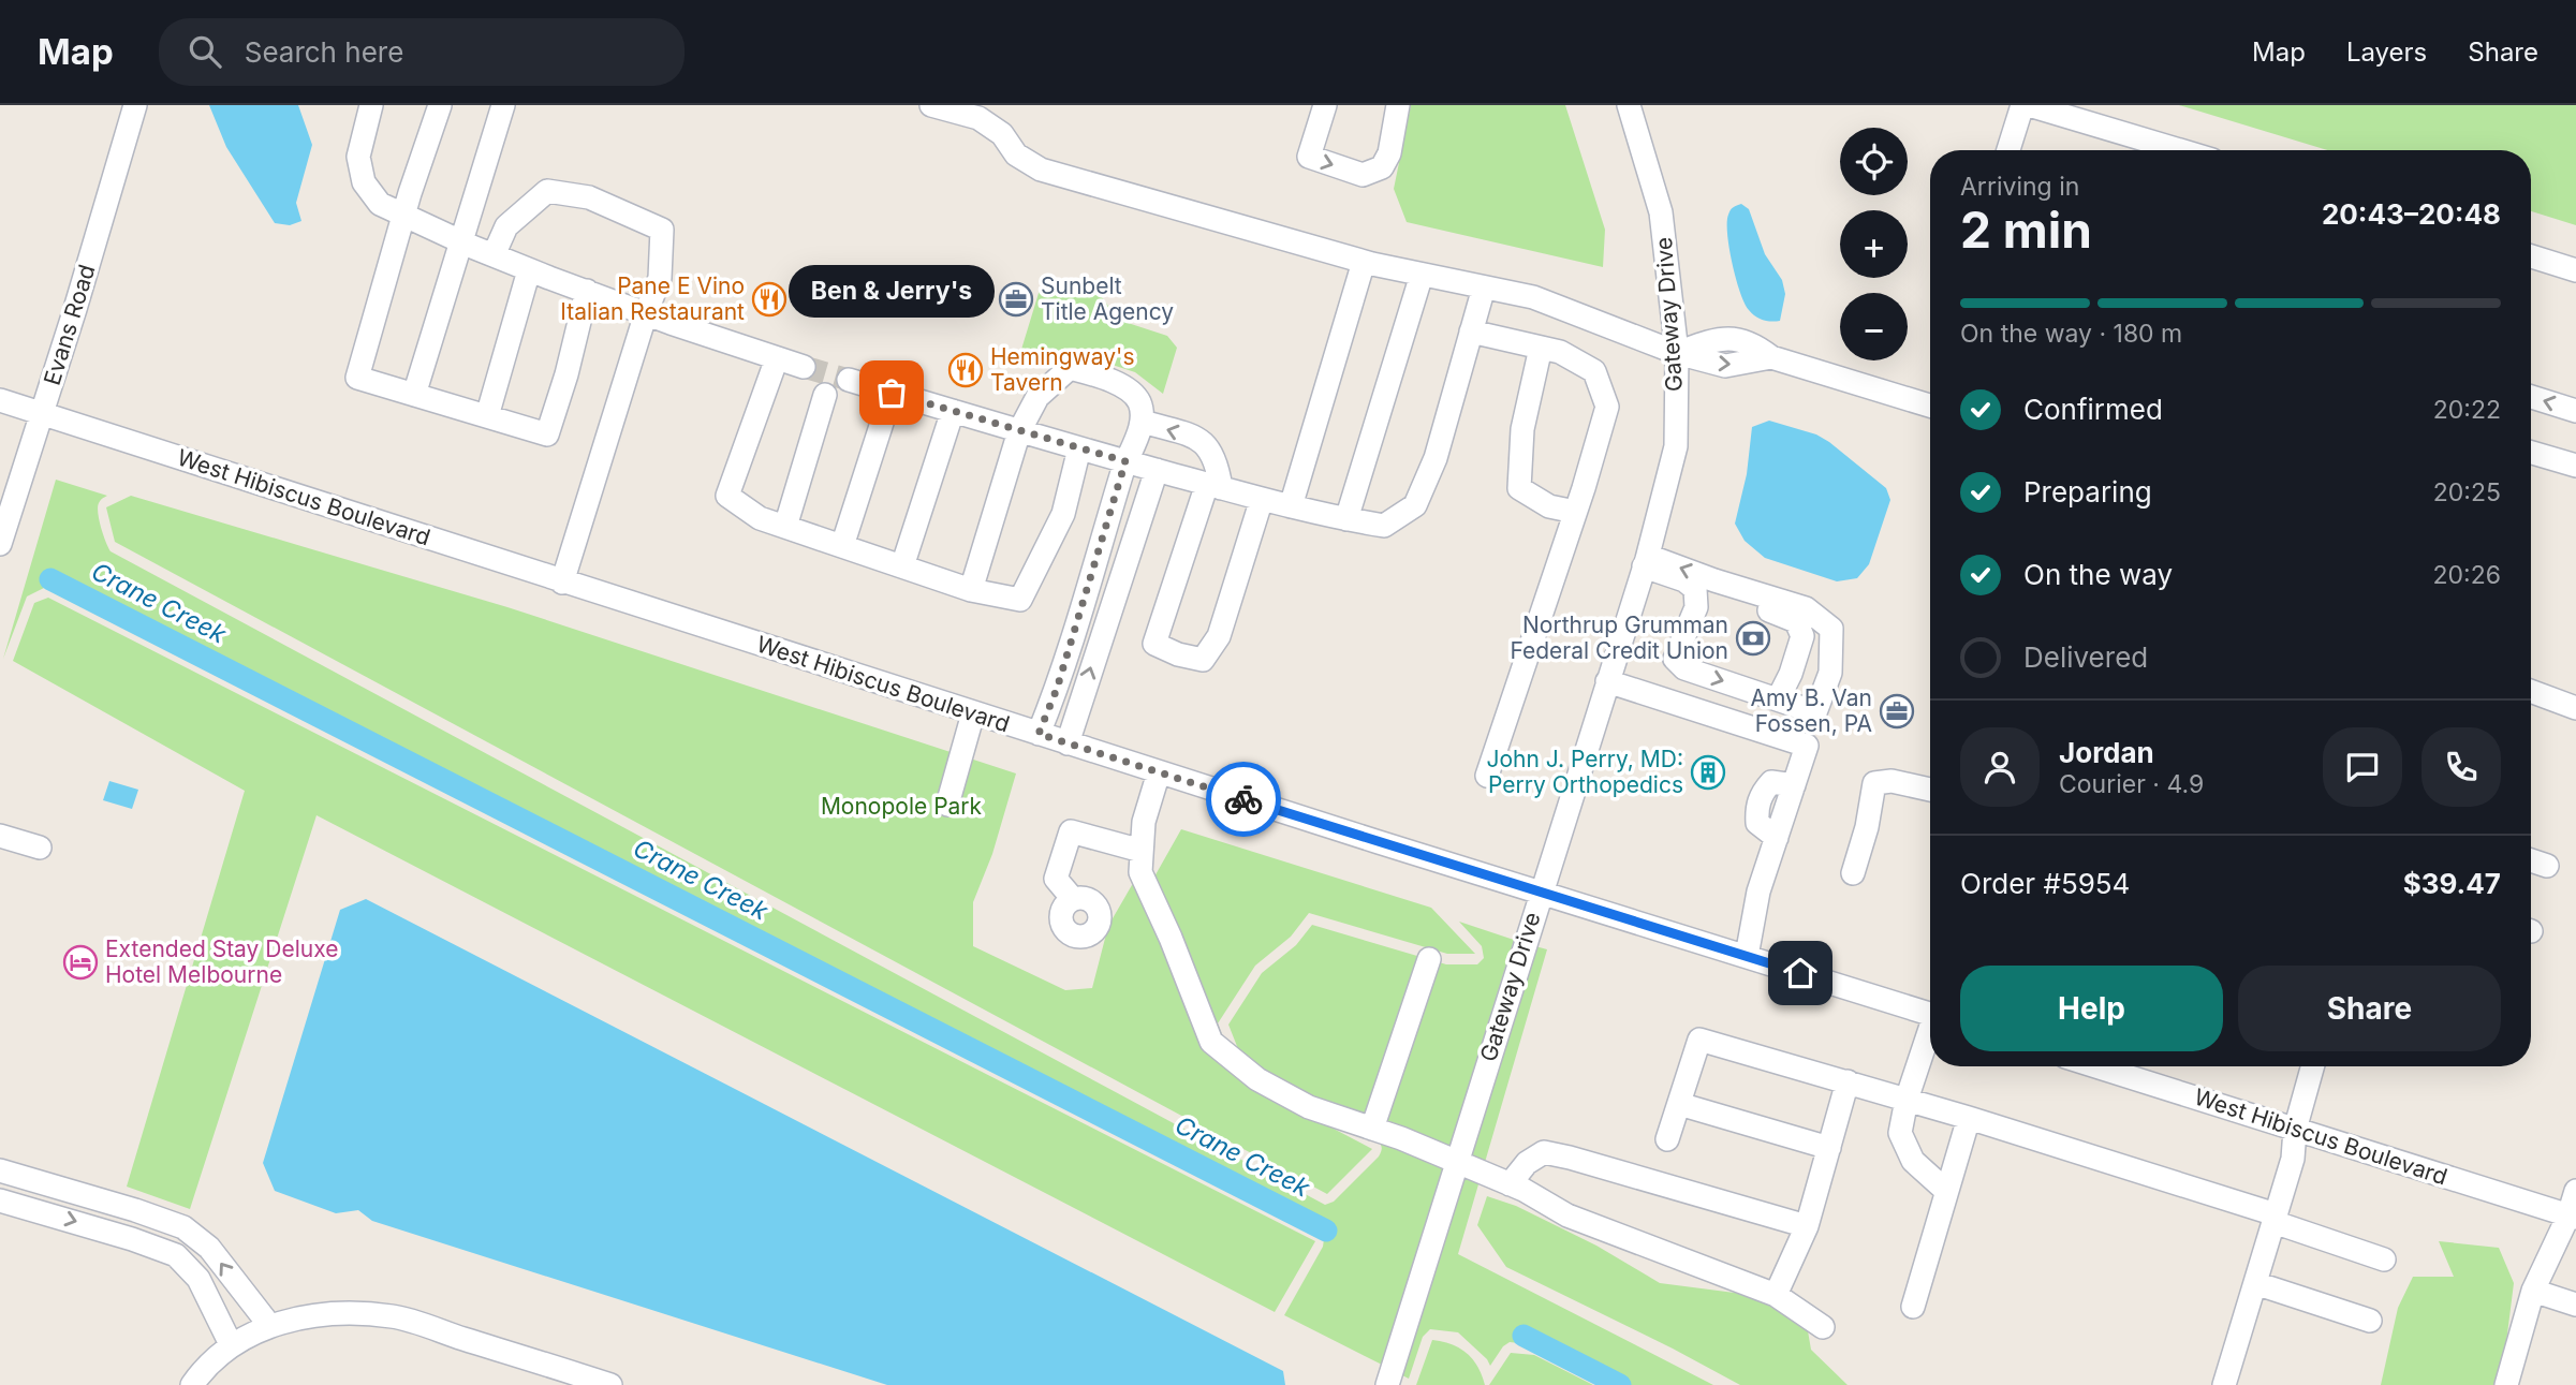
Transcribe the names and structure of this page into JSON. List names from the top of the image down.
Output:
{
  "streets": {
    "street": ["Gateway Drive", "Evans Road", "West Hibiscus Boulevard"]
  },
  "crossings": [
    ["Gateway Drive", "West Hibiscus Boulevard"],
    ["Evans Road", "West Hibiscus Boulevard"]
  ],
  "water": ["Crane Creek"],
  "parks": ["Monopole Park"],
  "places": {
    "restaurant": ["Pane E Vino Italian Restaurant", "Hemingway's Tavern"],
    "office": ["Sunbelt Title Agency", "Amy B. Van Fossen, PA"],
    "other": ["Ben & Jerry's"],
    "bank": ["Northrup Grumman Federal Credit Union"],
    "building": ["John J. Perry, MD: Perry Orthopedics"],
    "hotel": ["Extended Stay Deluxe Hotel Melbourne"]
  },
  "page": {
    "header": "Map",
    "search": "Search here",
    "nav": ["Map", "Layers", "Share"],
    "map_buttons": ["+", "−"],
    "heading": ["2 min", "Arriving in", "20:43–20:48"],
    "panel": [
      "Jordan",
      "Courier · 4.9",
      "Order #5954",
      "$39.47"
    ],
    "bubble": "Ben & Jerry's",
    "bar": "On the way · 180 m",
    "list": [
      ["Confirmed", "20:22"],
      ["Preparing", "20:25"],
      ["On the way", "20:26"],
      "Delivered"
    ],
    "buttons": ["Help", "Share"]
  }
}
